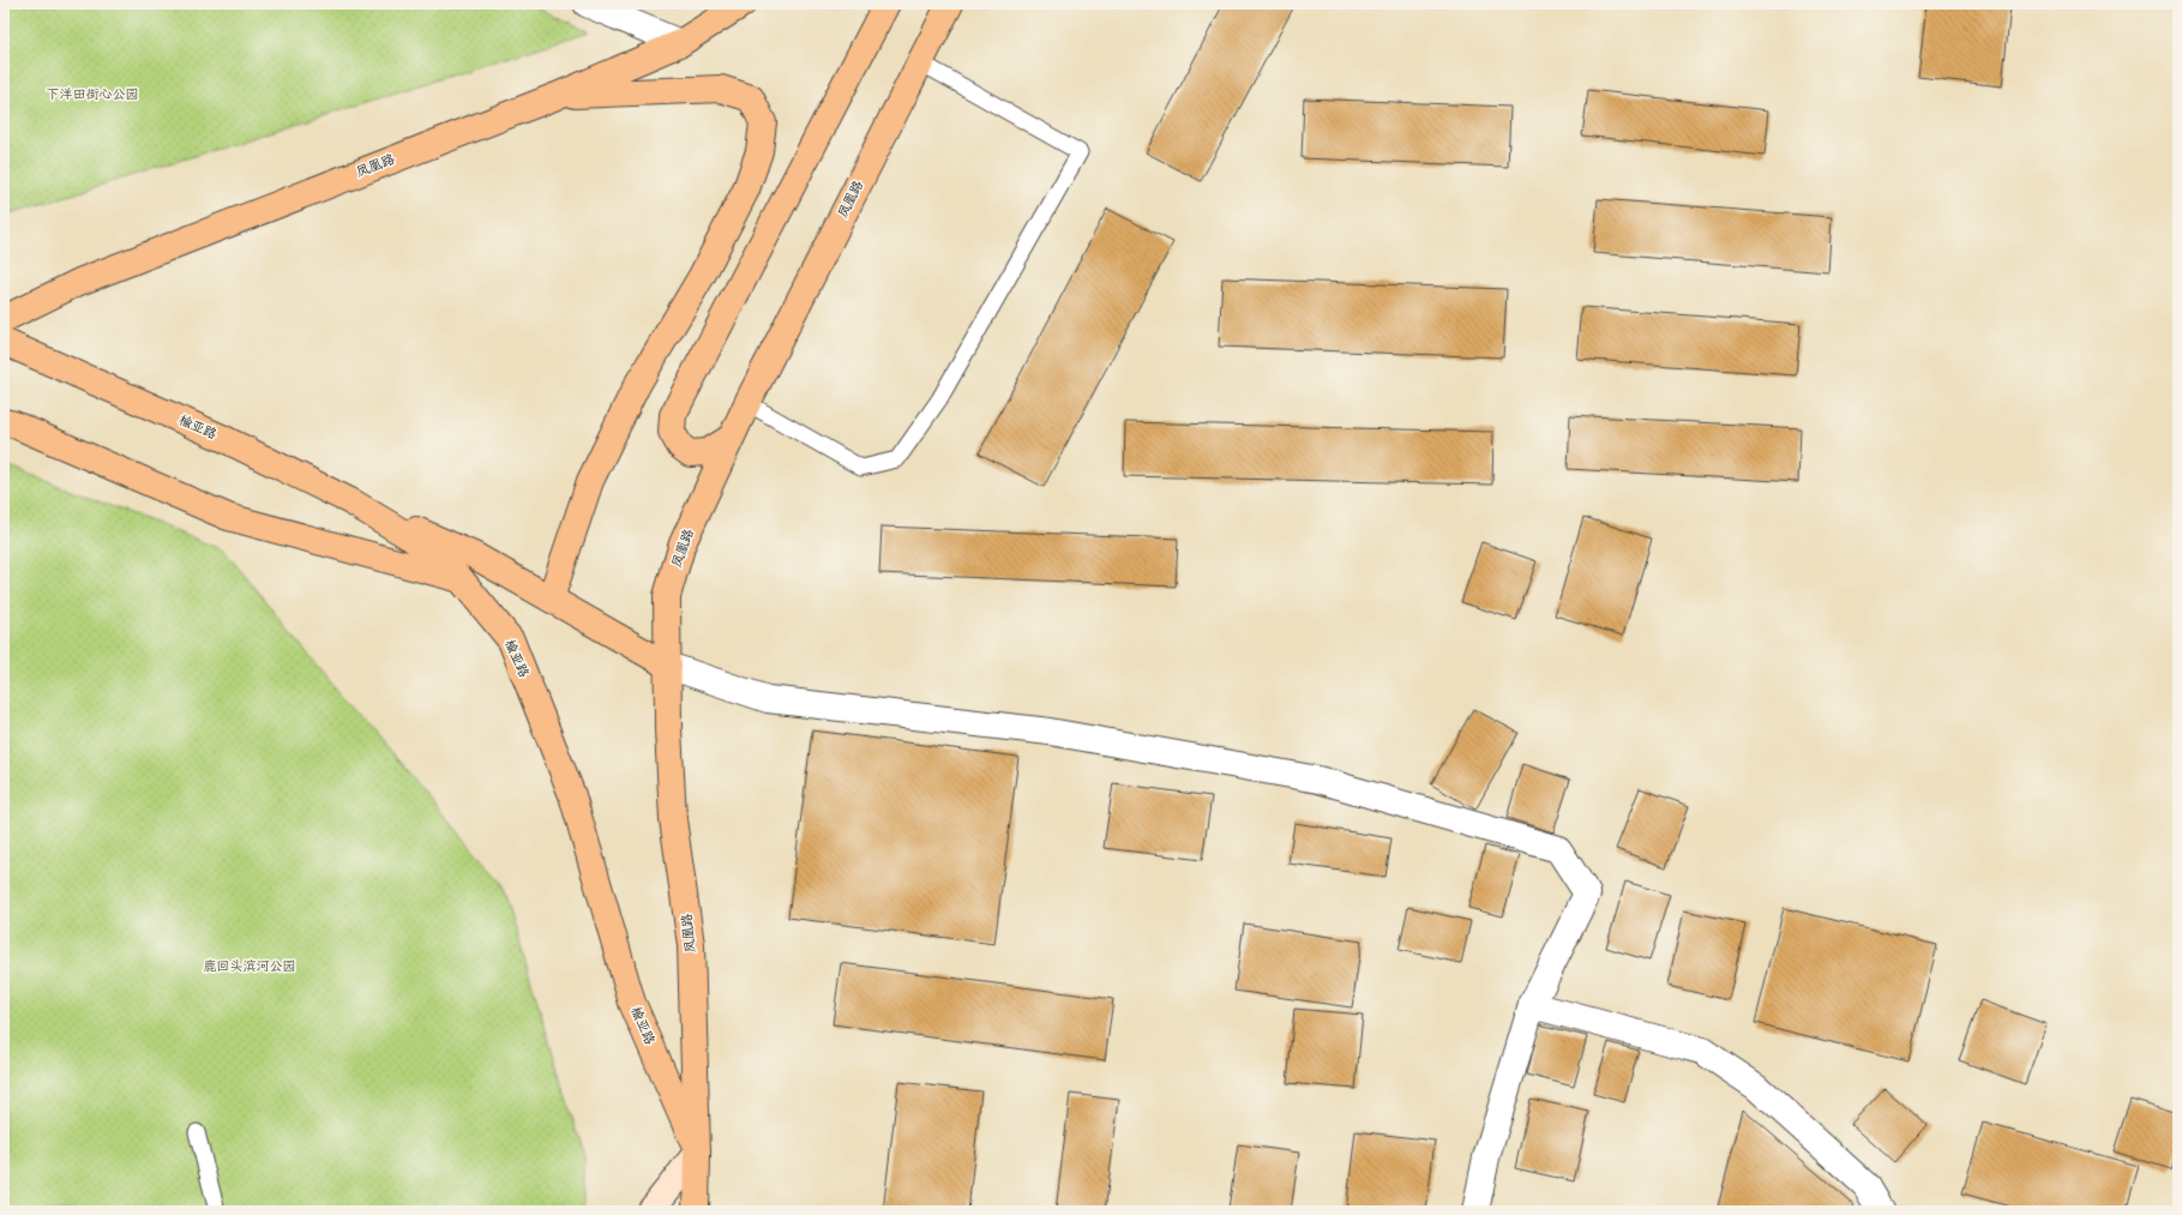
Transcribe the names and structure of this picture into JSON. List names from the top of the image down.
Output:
{
  "streets": {
    "main road": ["凤凰路", "榆亚路"]
  },
  "crossings": [
    ["凤凰路", "榆亚路"]
  ],
  "parks": ["下洋田街心公园", "鹿回头滨河公园"]
}
